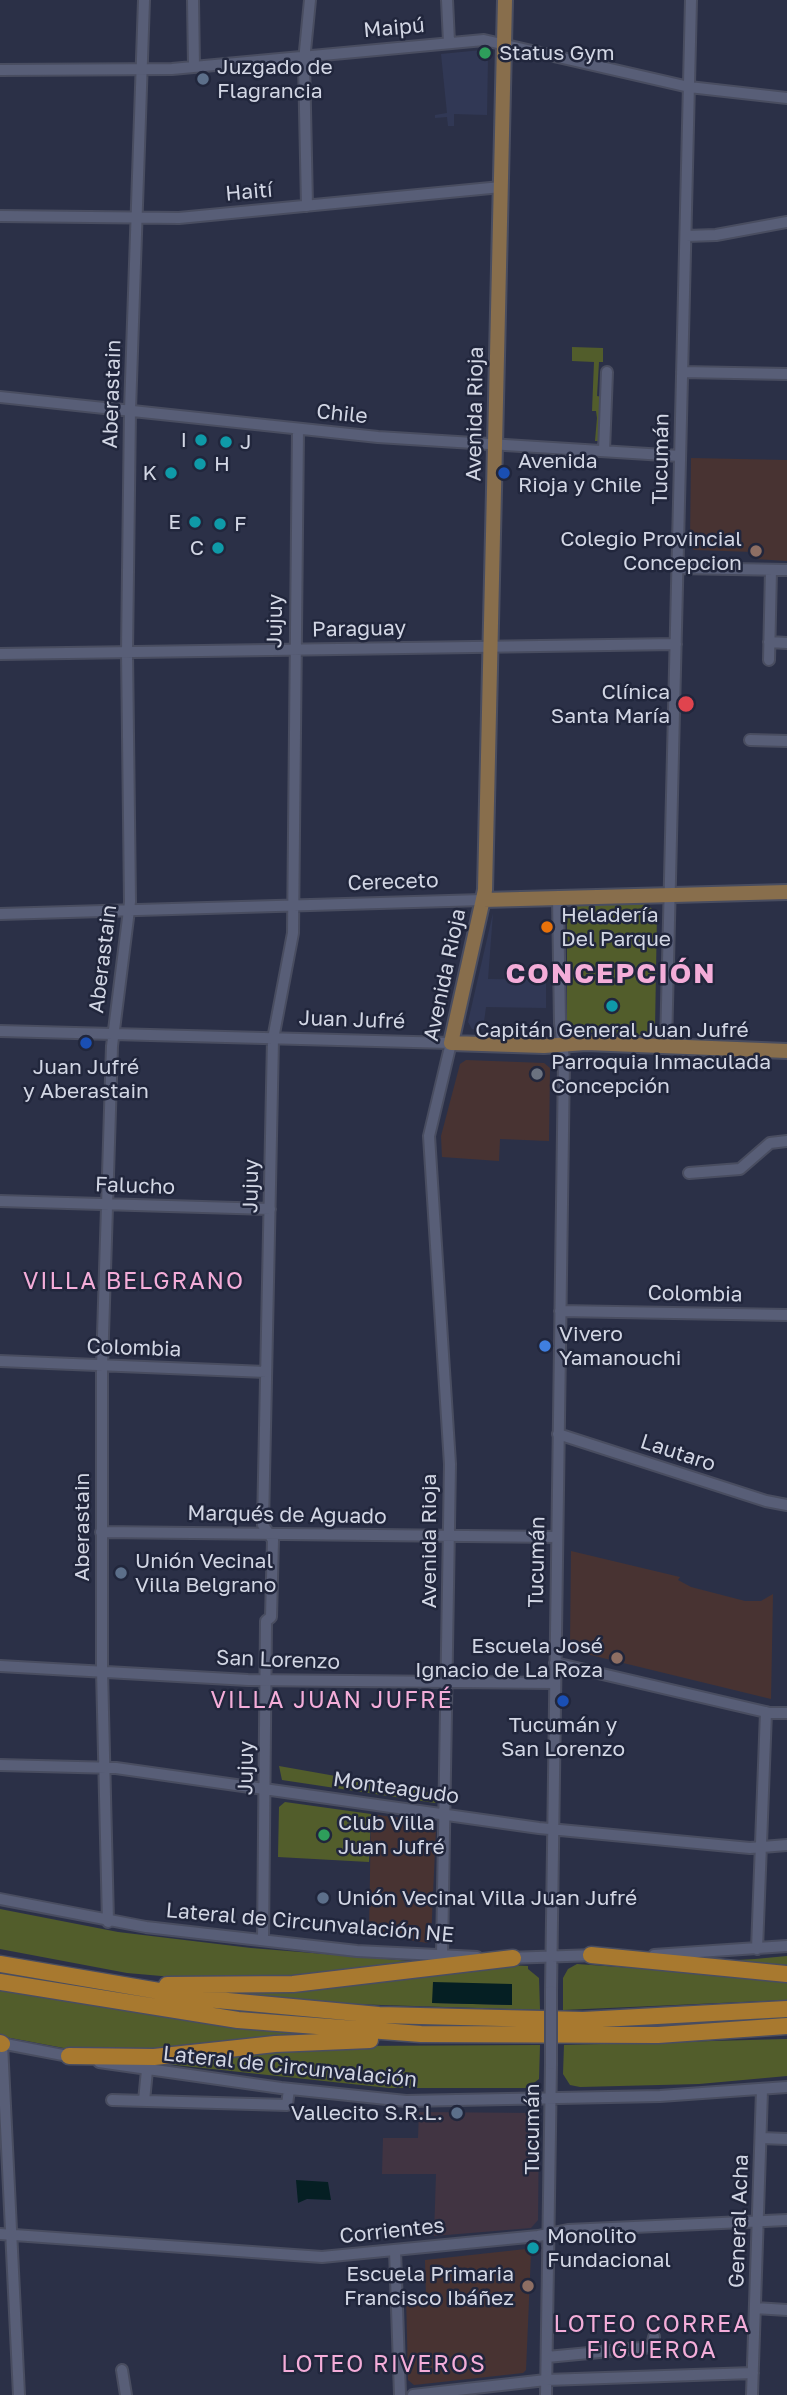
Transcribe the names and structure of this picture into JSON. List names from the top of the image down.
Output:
{
  "streets": {
    "main road": ["Avenida Rioja", "Cereceto", "Juan Jufré"],
    "street": [
      "Maipú",
      "Haití",
      "Aberastain",
      "Chile",
      "Tucumán",
      "Jujuy",
      "Paraguay",
      "Falucho",
      "Colombia",
      "Lautaro",
      "Marqués de Aguado",
      "San Lorenzo",
      "Monteagudo",
      "Lateral de Circunvalación NE",
      "Lateral de Circunvalación",
      "General Acha",
      "Corrientes"
    ]
  },
  "crossings": [
    ["Maipú", "Aberastain"],
    ["Maipú", "Avenida Rioja"],
    ["Maipú", "Tucumán"],
    ["Haití", "Aberastain"],
    ["Haití", "Avenida Rioja"],
    ["Aberastain", "Chile"],
    ["Aberastain", "Paraguay"],
    ["Aberastain", "Cereceto"],
    ["Aberastain", "Juan Jufré"],
    ["Aberastain", "Falucho"],
    ["Aberastain", "Colombia"],
    ["Aberastain", "Marqués de Aguado"],
    ["Aberastain", "San Lorenzo"],
    ["Aberastain", "Monteagudo"],
    ["Aberastain", "Lateral de Circunvalación NE"],
    ["Chile", "Avenida Rioja"],
    ["Chile", "Tucumán"],
    ["Chile", "Jujuy"],
    ["Avenida Rioja", "Paraguay"],
    ["Avenida Rioja", "Cereceto"],
    ["Avenida Rioja", "Juan Jufré"],
    ["Avenida Rioja", "Marqués de Aguado"],
    ["Avenida Rioja", "San Lorenzo"],
    ["Avenida Rioja", "Monteagudo"],
    ["Avenida Rioja", "Lateral de Circunvalación NE"],
    ["Tucumán", "Paraguay"],
    ["Tucumán", "Cereceto"],
    ["Tucumán", "Juan Jufré"],
    ["Tucumán", "Colombia"],
    ["Tucumán", "Lautaro"],
    ["Tucumán", "Marqués de Aguado"],
    ["Tucumán", "San Lorenzo"],
    ["Tucumán", "Monteagudo"],
    ["Tucumán", "Lateral de Circunvalación NE"],
    ["Tucumán", "Lateral de Circunvalación"],
    ["Tucumán", "Corrientes"],
    ["Jujuy", "Paraguay"],
    ["Jujuy", "Cereceto"],
    ["Jujuy", "Juan Jufré"],
    ["Jujuy", "Falucho"],
    ["Jujuy", "Colombia"],
    ["Jujuy", "Marqués de Aguado"],
    ["Jujuy", "San Lorenzo"],
    ["Jujuy", "Monteagudo"],
    ["Jujuy", "Lateral de Circunvalación NE"],
    ["Lateral de Circunvalación", "General Acha"],
    ["General Acha", "Corrientes"]
  ],
  "districts": [
    "CONCEPCIÓN",
    "VILLA BELGRANO",
    "VILLA JUAN JUFRÉ",
    "LOTEO CORREA FIGUEROA",
    "LOTEO RIVEROS"
  ],
  "places": [
    "Status Gym",
    "Juzgado de Flagrancia",
    "I",
    "J",
    "H",
    "K",
    "Avenida Rioja y Chile",
    "E",
    "F",
    "C",
    "Colegio Provincial Concepcion",
    "Clínica Santa María",
    "Heladería Del Parque",
    "Capitán General Juan Jufré",
    "Juan Jufré y Aberastain",
    "Parroquia Inmaculada Concepción",
    "Vivero Yamanouchi",
    "Unión Vecinal Villa Belgrano",
    "Escuela José Ignacio de La Roza",
    "Tucumán y San Lorenzo",
    "Club Villa Juan Jufré",
    "Unión Vecinal Villa Juan Jufré",
    "Vallecito S.R.L.",
    "Monolito Fundacional",
    "Escuela Primaria Francisco Ibáñez"
  ]
}
